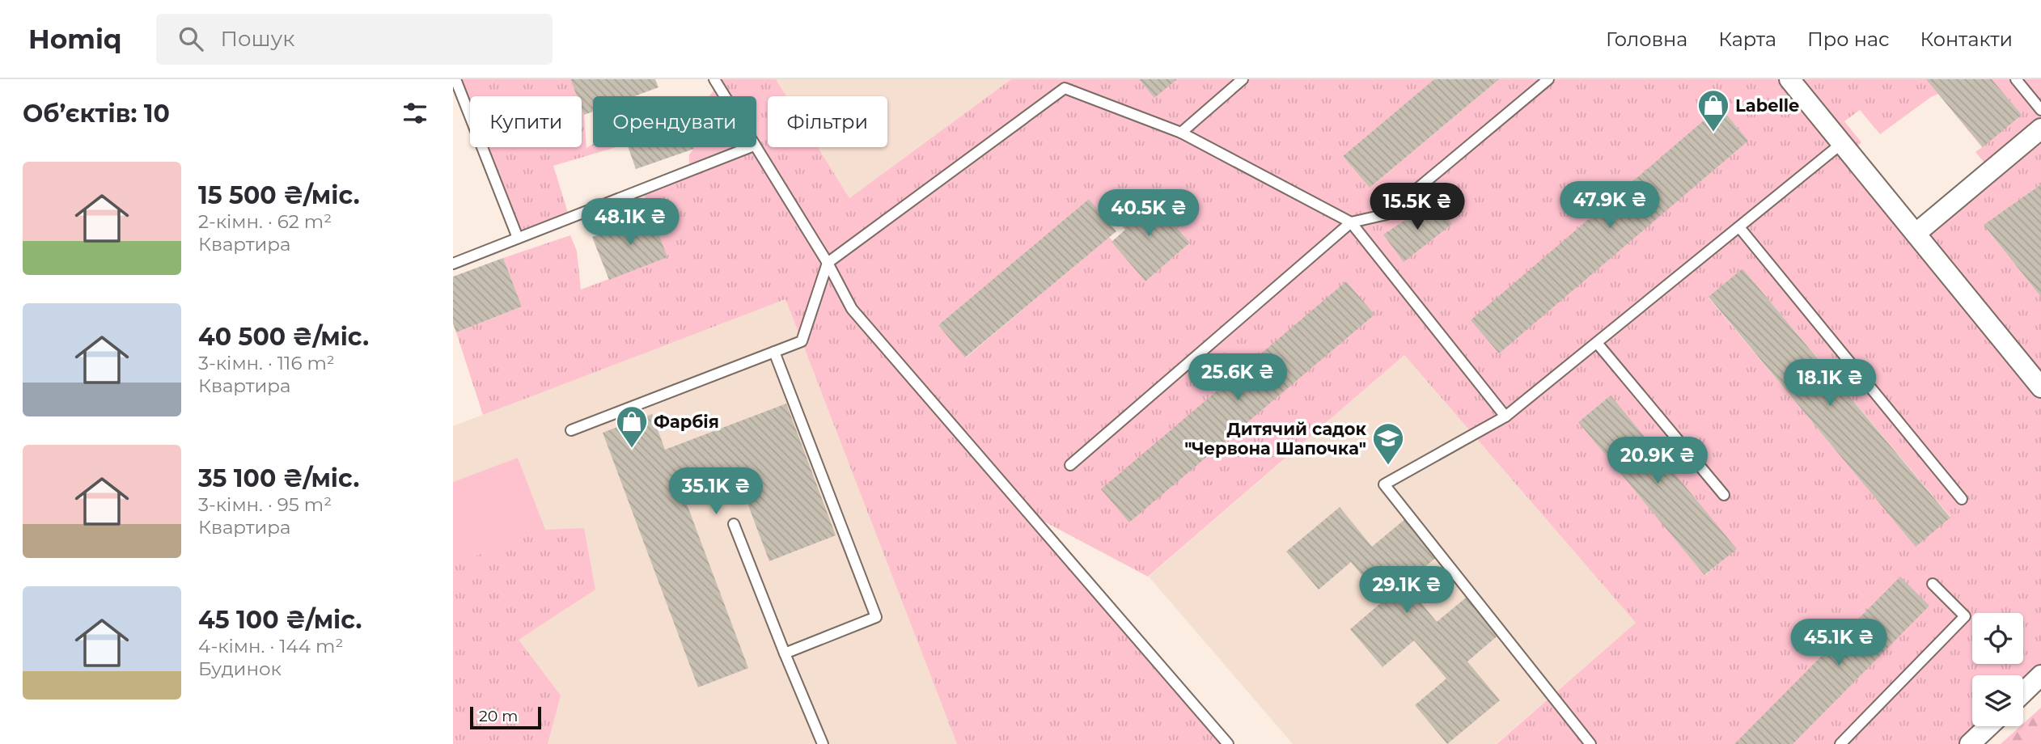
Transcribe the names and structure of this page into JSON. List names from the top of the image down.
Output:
{
  "places": {
    "shop": ["Labelle", "Фарбія"],
    "school or university": ["Дитячий садок \"Червона Шапочка\""]
  },
  "scale_bar": "20 m",
  "page": {
    "header": "Homiq",
    "search": "Пошук",
    "nav": [
      "Головна",
      "Карта",
      "Про нас",
      "Контакти"
    ],
    "heading": "Об’єктів: 10",
    "chip": ["Купити", "Орендувати", "Фільтри"],
    "list": [
      {
        "name": "15 500 ₴/міс.",
        "note": "2-кімн. · 62 m² · Квартира"
      },
      {
        "name": "40 500 ₴/міс.",
        "note": "3-кімн. · 116 m² · Квартира"
      },
      {
        "name": "35 100 ₴/міс.",
        "note": "3-кімн. · 95 m² · Квартира"
      },
      {
        "name": "45 100 ₴/міс.",
        "note": "4-кімн. · 144 m² · Будинок"
      }
    ],
    "price": [
      "47.9K ₴",
      "15.5K ₴",
      "40.5K ₴",
      "48.1K ₴",
      "25.6K ₴",
      "18.1K ₴",
      "20.9K ₴",
      "35.1K ₴",
      "29.1K ₴",
      "45.1K ₴"
    ],
    "scale": "20 m"
  }
}
